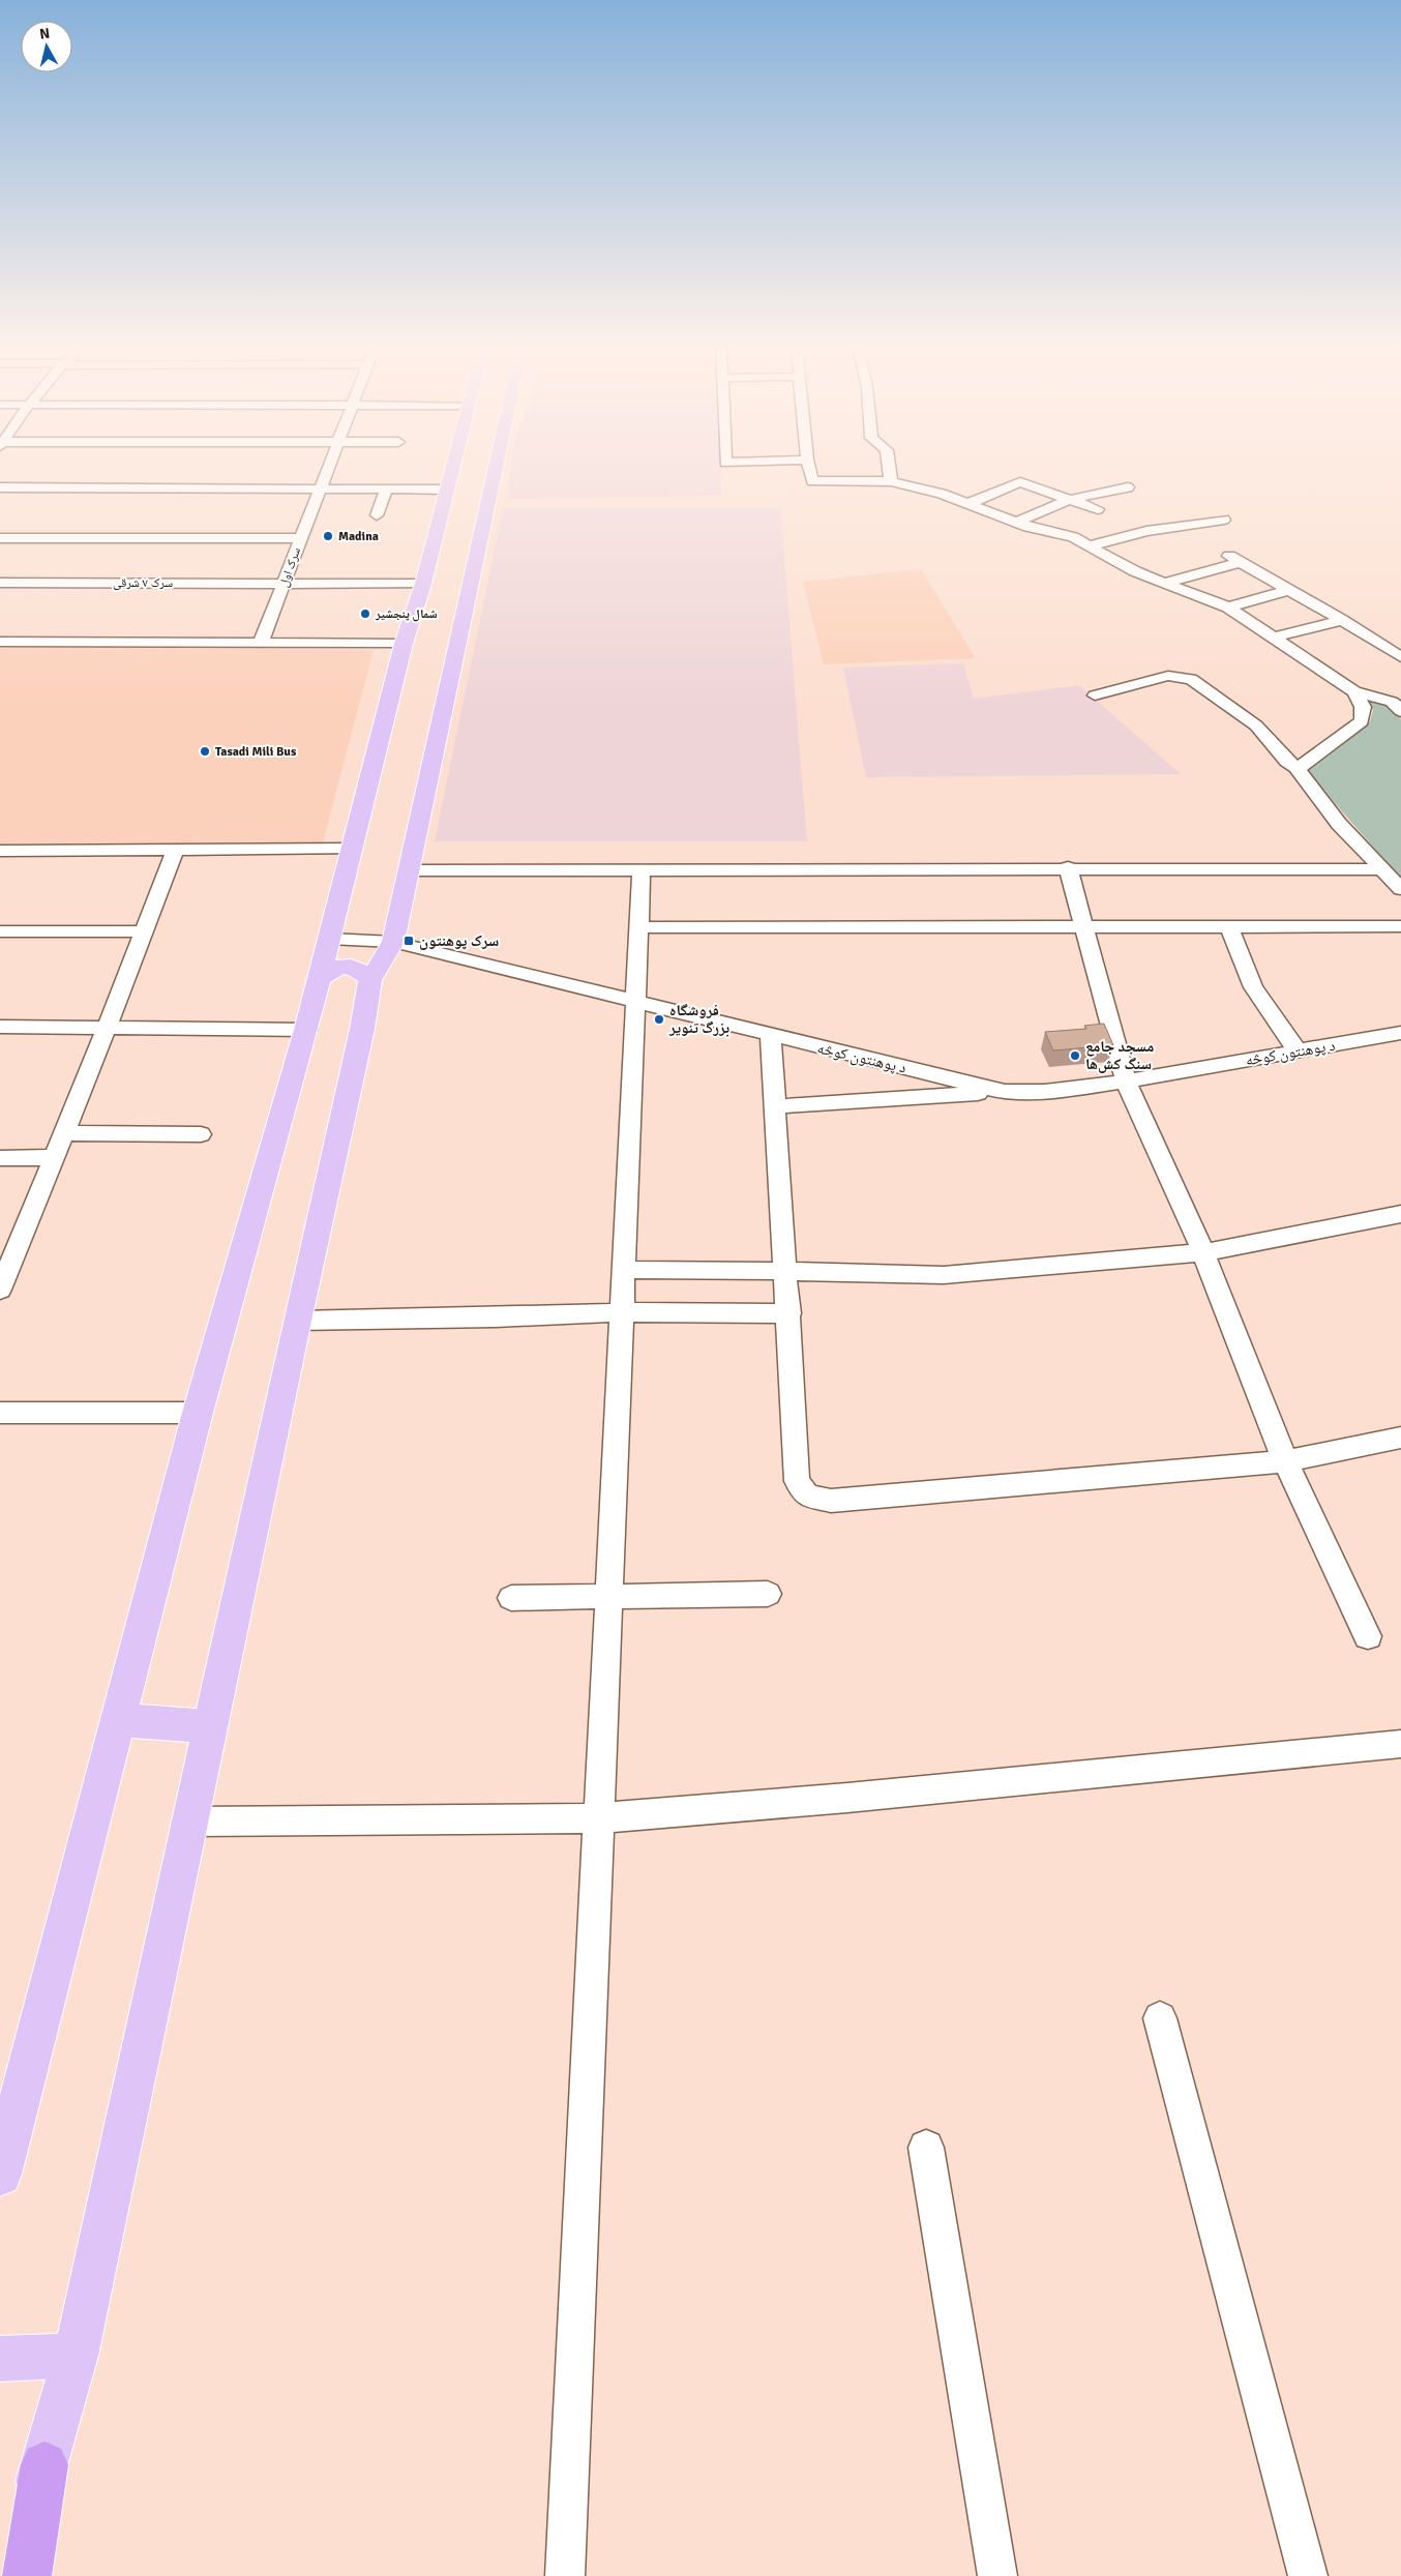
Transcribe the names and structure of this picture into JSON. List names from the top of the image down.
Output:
{
  "streets": {
    "street": ["سرک‌ اول", "سرک ۷ شرقی", "د پوهنتون کوڅه"]
  },
  "crossings": [
    ["سرک‌ اول", "سرک ۷ شرقی"]
  ],
  "places": {
    "other": [
      "Madina",
      "شمال پنجشیر",
      "Tasadi Mili Bus",
      "فروشگاه بزرگ تنویر",
      "مسجد جامع سنگ کش‌ها"
    ],
    "transit": ["سرک پوهنتون"]
  },
  "north": "top"
}
